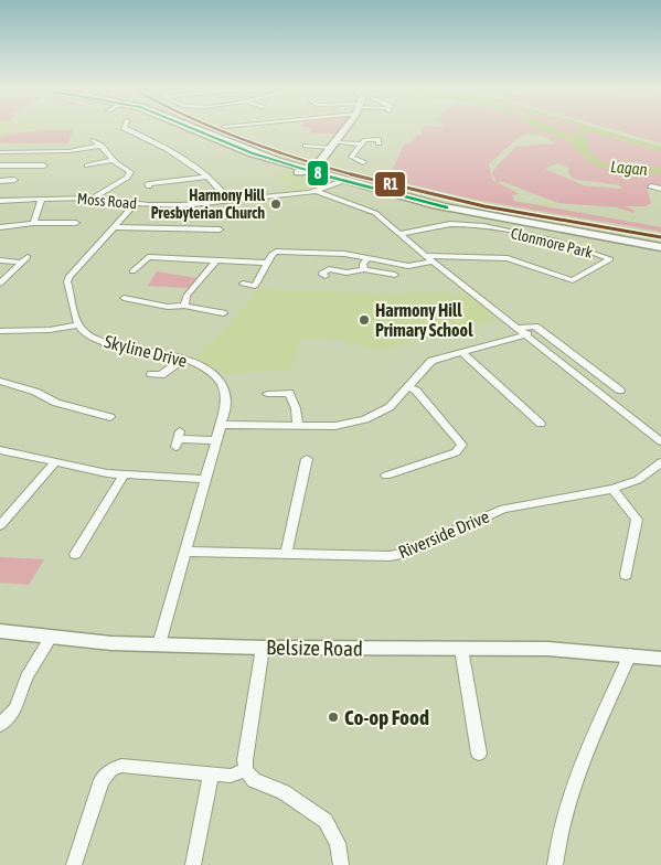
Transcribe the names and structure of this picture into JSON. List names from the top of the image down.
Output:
{
  "streets": {
    "street": [
      "Moss Road",
      "Clonmore Park",
      "Skyline Drive",
      "Riverside Drive",
      "Belsize Road"
    ]
  },
  "crossings": [
    ["Skyline Drive", "Riverside Drive"],
    ["Skyline Drive", "Belsize Road"]
  ],
  "water": ["Lagan"],
  "places": ["Harmony Hill Presbyterian Church", "Harmony Hill Primary School", "Co-op Food"],
  "lines": ["transit line R1", "transit line 8"]
}
